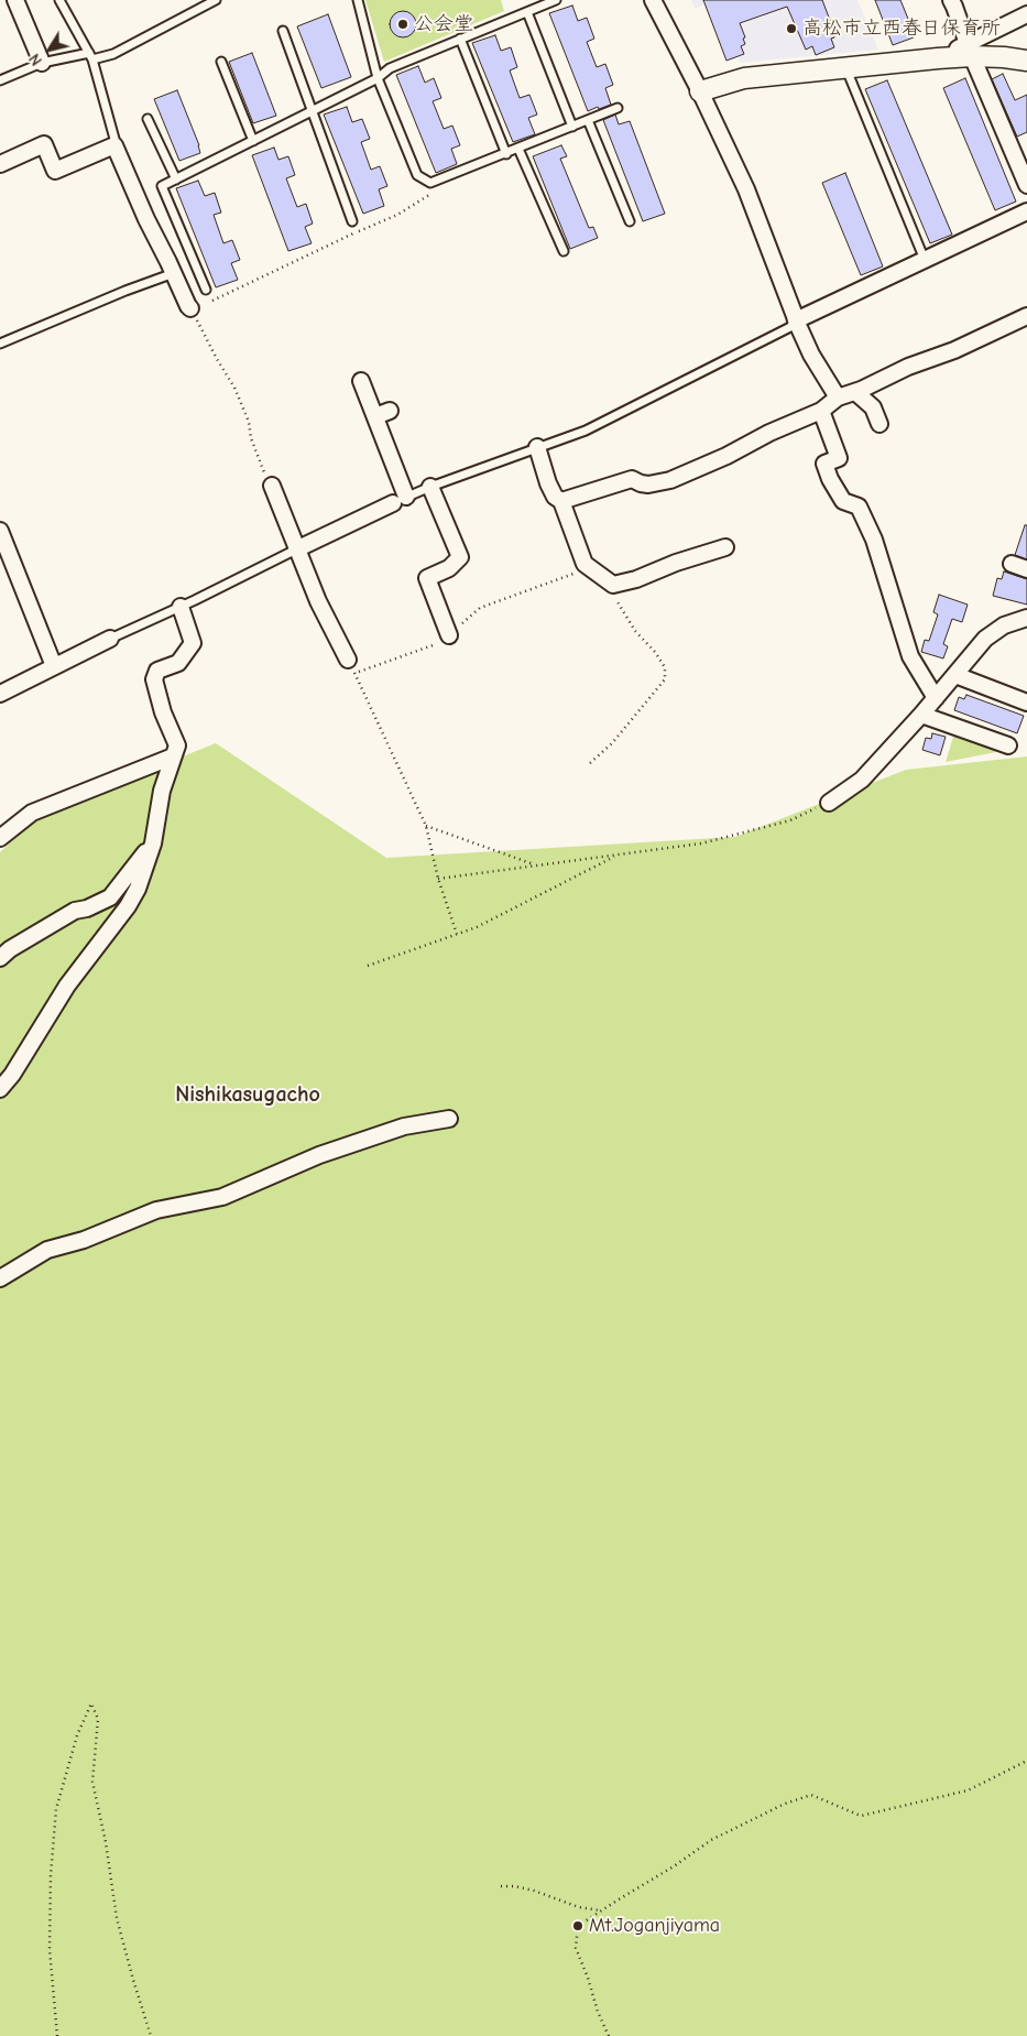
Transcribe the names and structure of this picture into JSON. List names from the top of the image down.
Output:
{
  "districts": ["Nishikasugacho"],
  "places": ["公会堂", "高松市立西春日保育所", "Mt.Joganjiyama"],
  "north": "bottom left"
}
